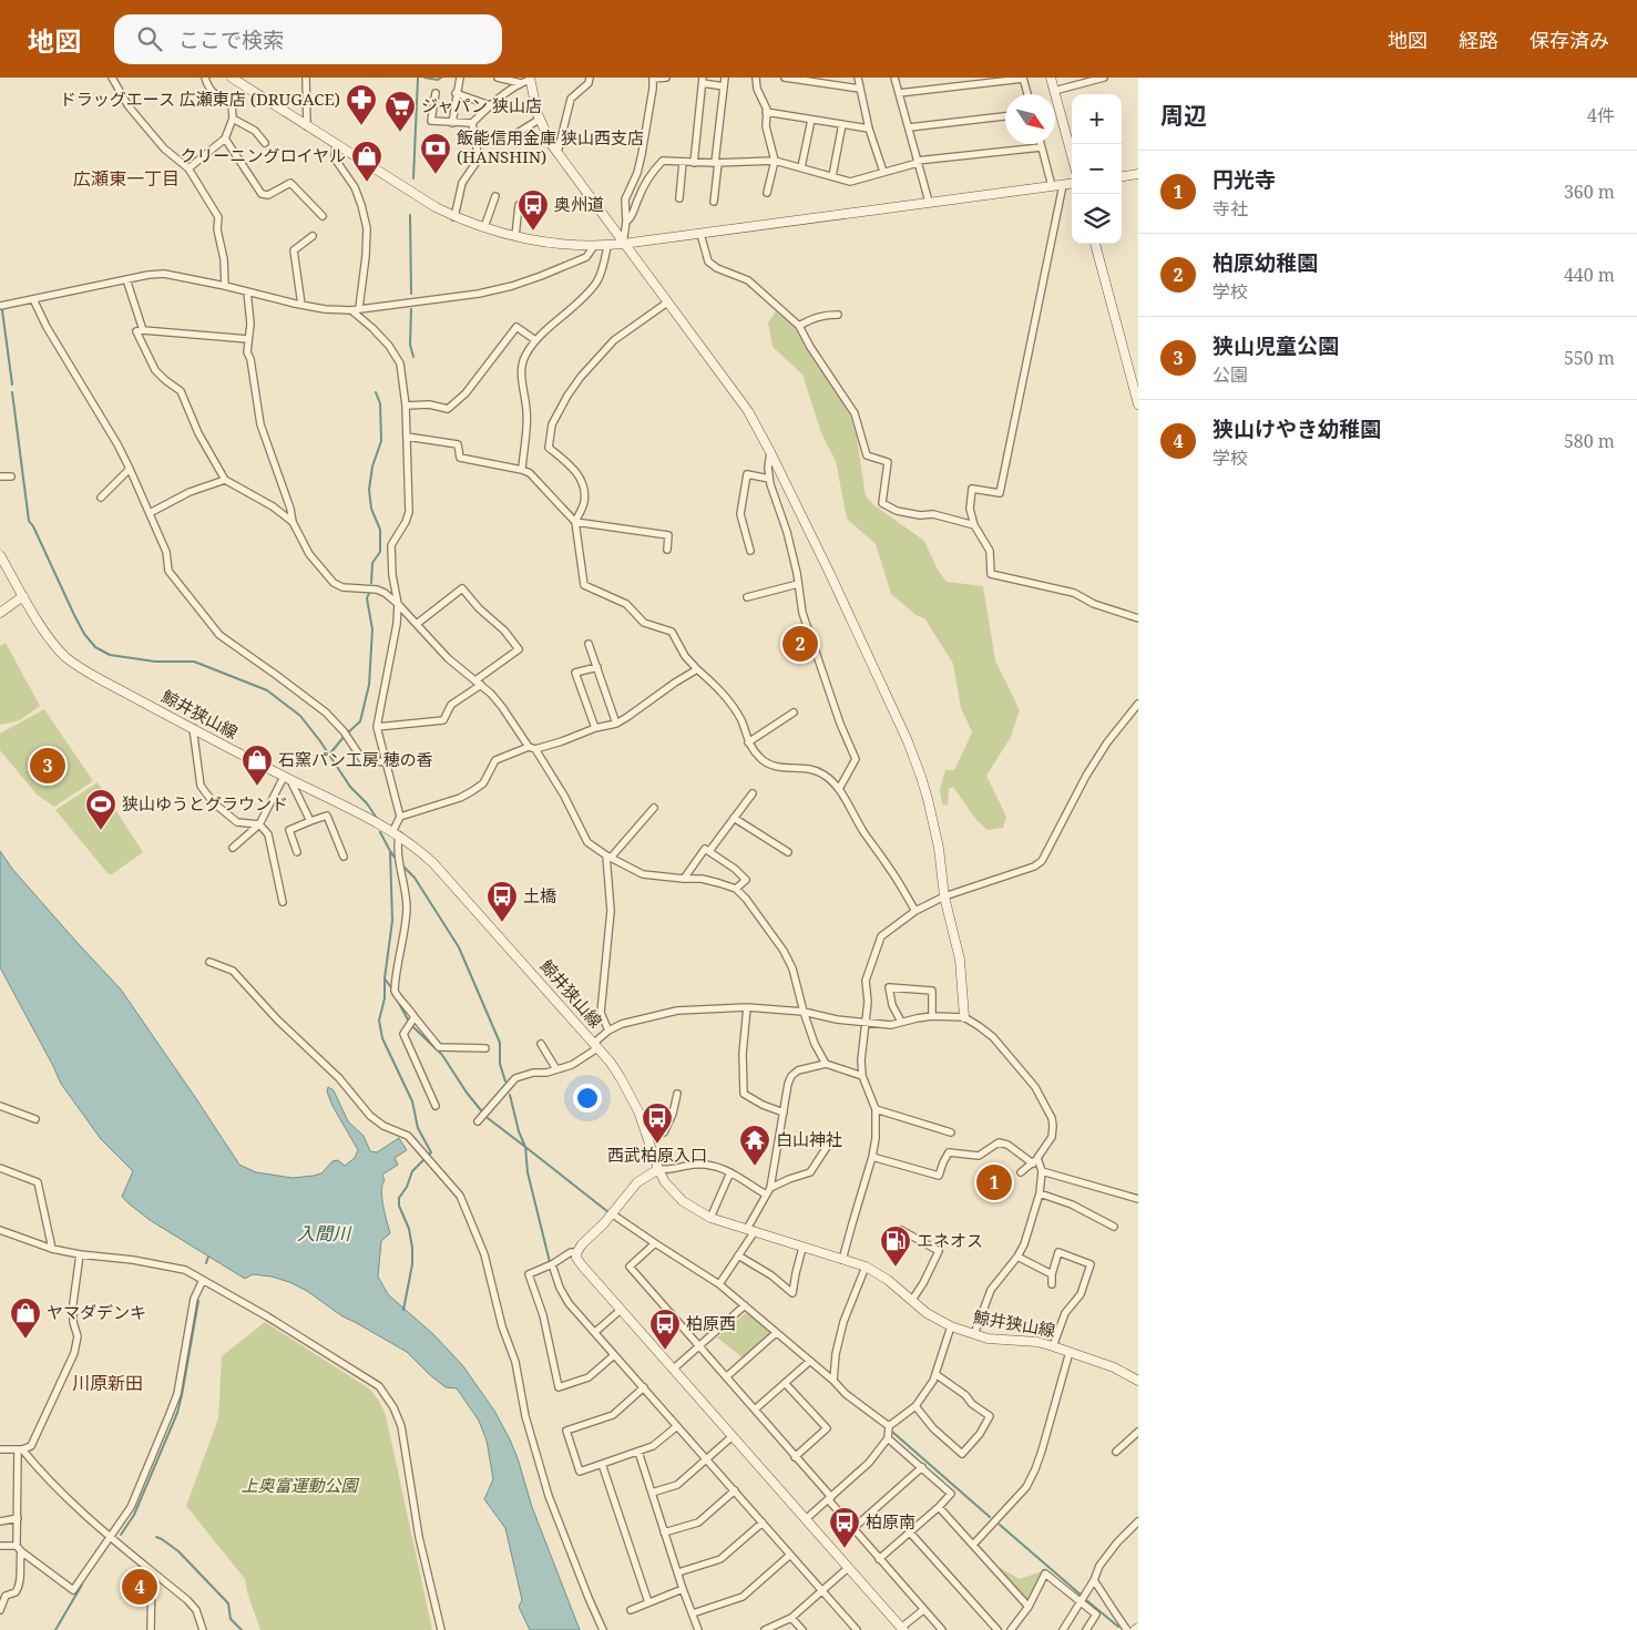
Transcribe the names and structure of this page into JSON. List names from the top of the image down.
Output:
{
  "streets": {
    "street": ["鯨井狭山線"]
  },
  "districts": ["広瀬東一丁目", "川原新田"],
  "water": ["入間川"],
  "parks": ["上奥富運動公園"],
  "places": {
    "pharmacy": ["ドラッグエース 広瀬東店 (DRUGACE)"],
    "supermarket": ["ジャパン 狭山店"],
    "bank": ["飯能信用金庫 狭山西支店 (HANSHIN)"],
    "shop": ["クリーニングロイヤル", "石窯パン工房 穂の香", "ヤマダデンキ"],
    "bus stop": [
      "奥州道",
      "土橋",
      "西武柏原入口",
      "柏原西",
      "柏原南"
    ],
    "sports": ["狭山ゆうとグラウンド"],
    "temple": ["白山神社"],
    "fuel station": ["エネオス"]
  },
  "north": "bottom right",
  "page": {
    "header": "地図",
    "search": "ここで検索",
    "nav": ["地図", "経路", "保存済み"],
    "heading": ["周辺", "4件"],
    "map_buttons": ["+", "−"],
    "list": [
      {
        "mark": "1",
        "name": "円光寺",
        "note": "寺社",
        "value": "360 m"
      },
      {
        "mark": "2",
        "name": "柏原幼稚園",
        "note": "学校",
        "value": "440 m"
      },
      {
        "mark": "3",
        "name": "狭山児童公園",
        "note": "公園",
        "value": "550 m"
      },
      {
        "mark": "4",
        "name": "狭山けやき幼稚園",
        "note": "学校",
        "value": "580 m"
      }
    ],
    "pins": [
      "2",
      "3",
      "1",
      "4"
    ]
  }
}
